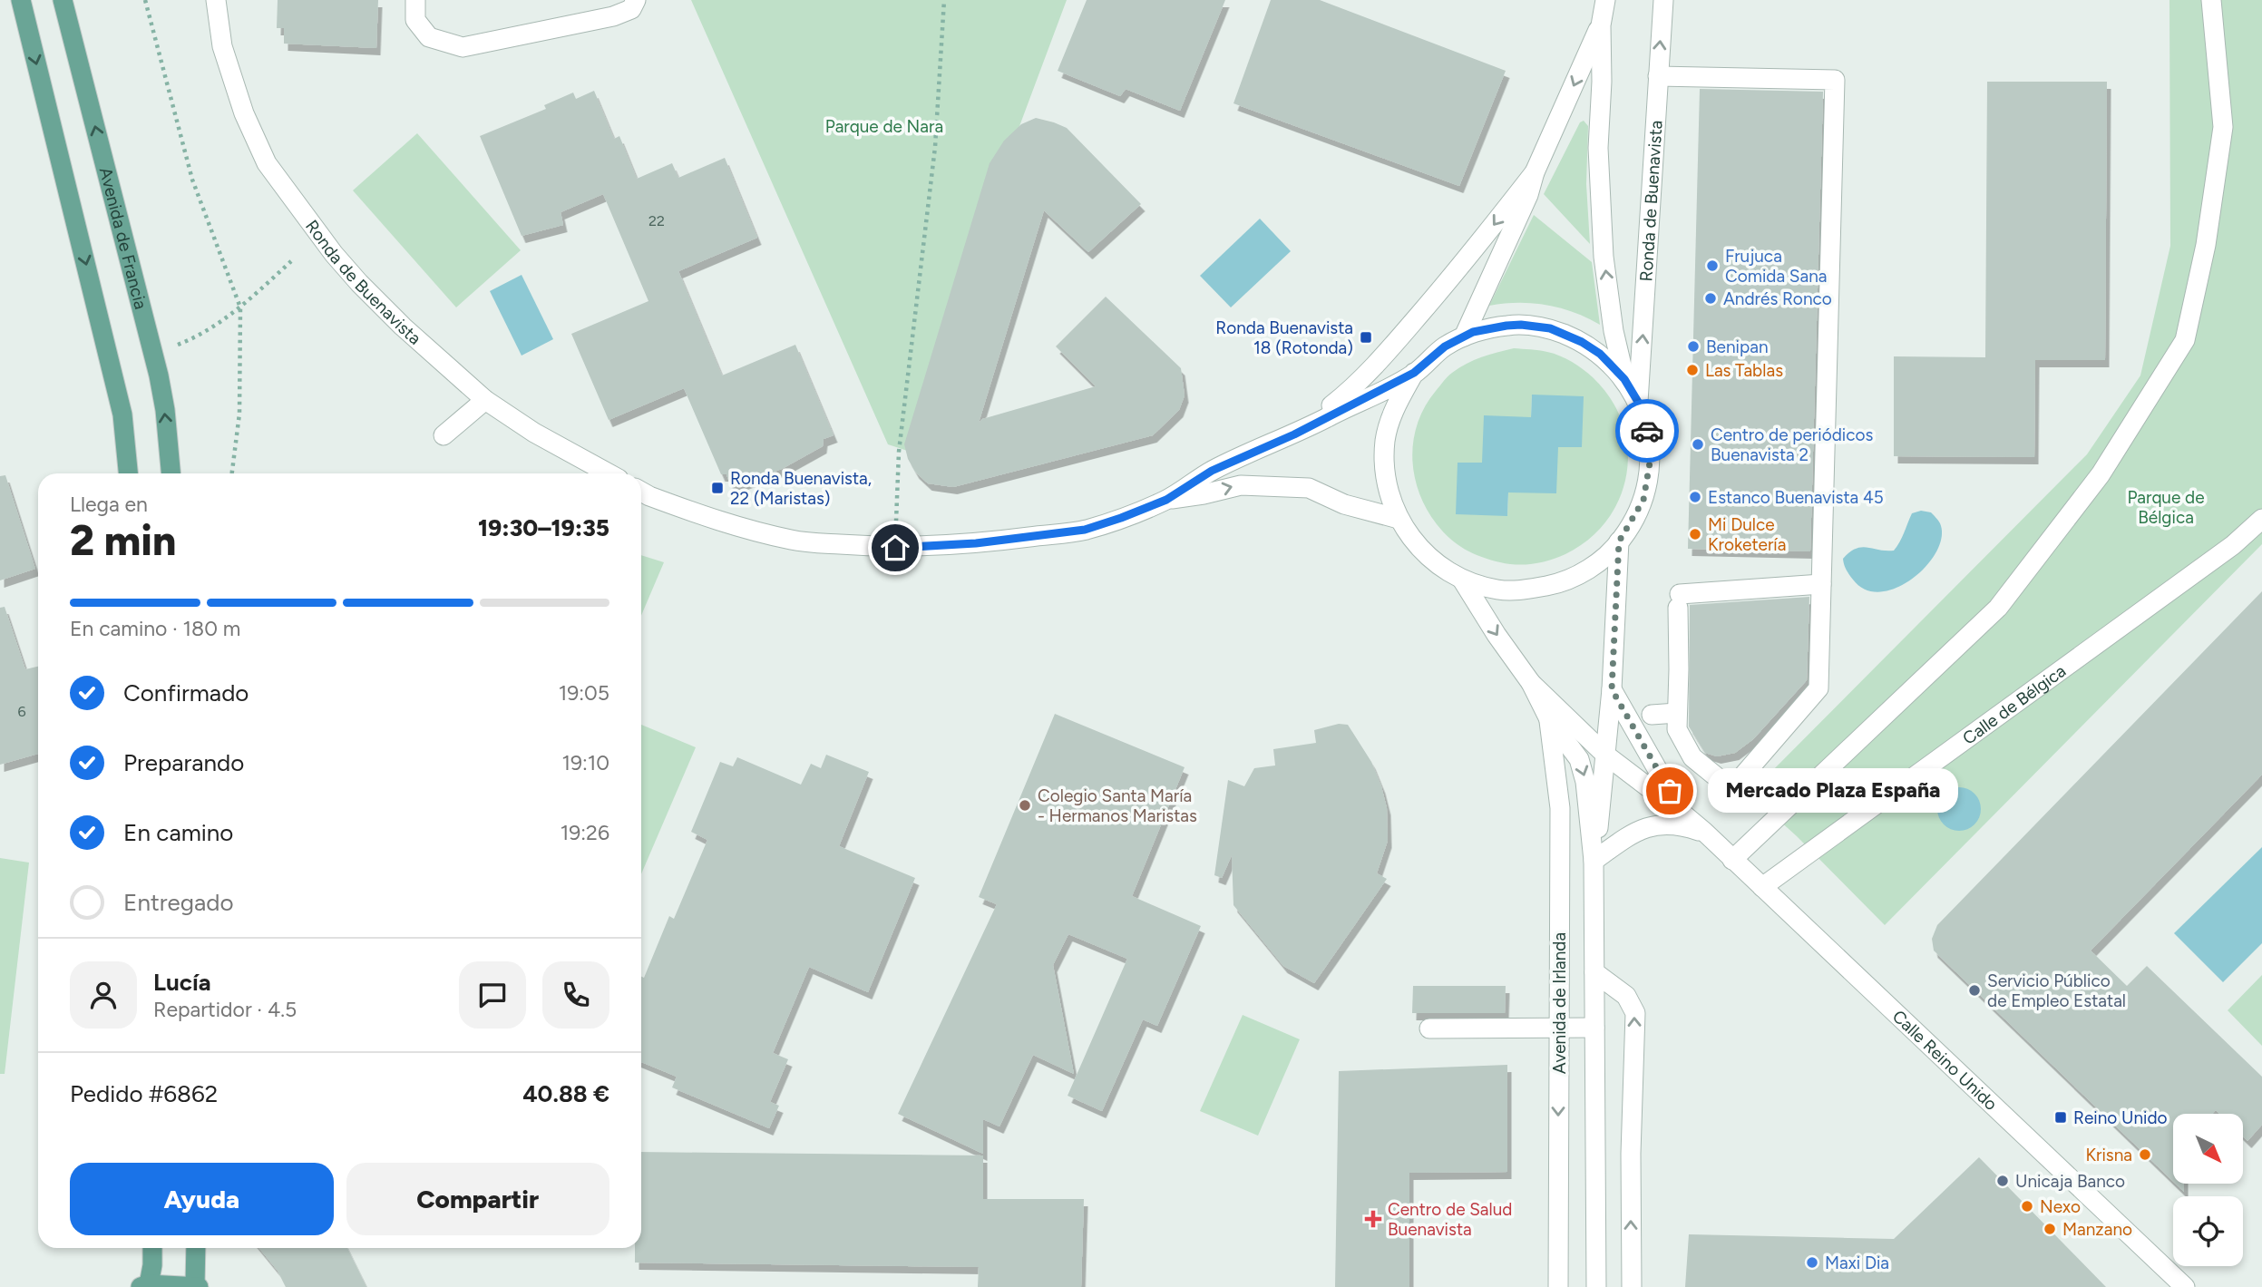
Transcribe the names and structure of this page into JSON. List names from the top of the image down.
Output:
{
  "streets": {
    "main road": ["Avenida de Francia"],
    "street": [
      "Ronda de Buenavista",
      "Calle de Bélgica",
      "Avenida de Irlanda",
      "Calle Reino Unido"
    ]
  },
  "crossings": [
    ["Ronda de Buenavista", "Avenida de Irlanda"],
    ["Calle de Bélgica", "Calle Reino Unido"],
    ["Avenida de Irlanda", "Calle Reino Unido"]
  ],
  "parks": ["Parque de Nara", "Parque de Bélgica"],
  "places": {
    "other": [
      "Frujuca Comida Sana",
      "Andrés Ronco",
      "Benipan",
      "Las Tablas",
      "Centro de periódicos Buenavista 2",
      "Estanco Buenavista 45",
      "Mi Dulce Kroketería",
      "Mercado Plaza España",
      "Colegio Santa María - Hermanos Maristas",
      "Servicio Público de Empleo Estatal",
      "Krisna",
      "Unicaja Banco",
      "Nexo",
      "Manzano",
      "Maxi Dia"
    ],
    "transit": ["Ronda Buenavista 18 (Rotonda)", "Ronda Buenavista, 22 (Maristas)", "Reino Unido"],
    "health": ["Centro de Salud Buenavista"]
  },
  "house_numbers": ["22", "6"],
  "north": "bottom right",
  "page": {
    "heading": ["2 min", "Llega en", "19:30–19:35"],
    "panel": [
      "Lucía",
      "Repartidor · 4.5",
      "Pedido #6862",
      "40.88 €"
    ],
    "bar": "En camino · 180 m",
    "list": [
      ["Confirmado", "19:05"],
      ["Preparando", "19:10"],
      ["En camino", "19:26"],
      "Entregado"
    ],
    "bubble": "Mercado Plaza España",
    "buttons": ["Ayuda", "Compartir"]
  }
}
